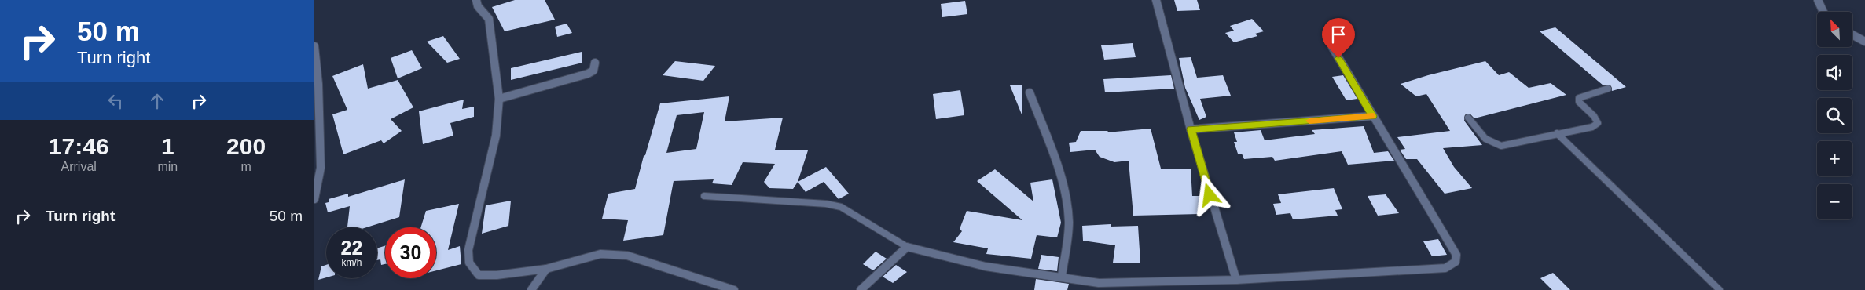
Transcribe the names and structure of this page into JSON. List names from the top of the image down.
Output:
{
  "north": "top left",
  "page": {
    "turn": ["50 m", "Turn right"],
    "map_buttons": ["+", "−"],
    "eta": [
      "17:46",
      "Arrival",
      "1",
      "min",
      "200",
      "m"
    ],
    "list": [
      {
        "name": "Turn right",
        "value": "50 m"
      }
    ],
    "speed": "22 km/h",
    "limit": "30"
  }
}
